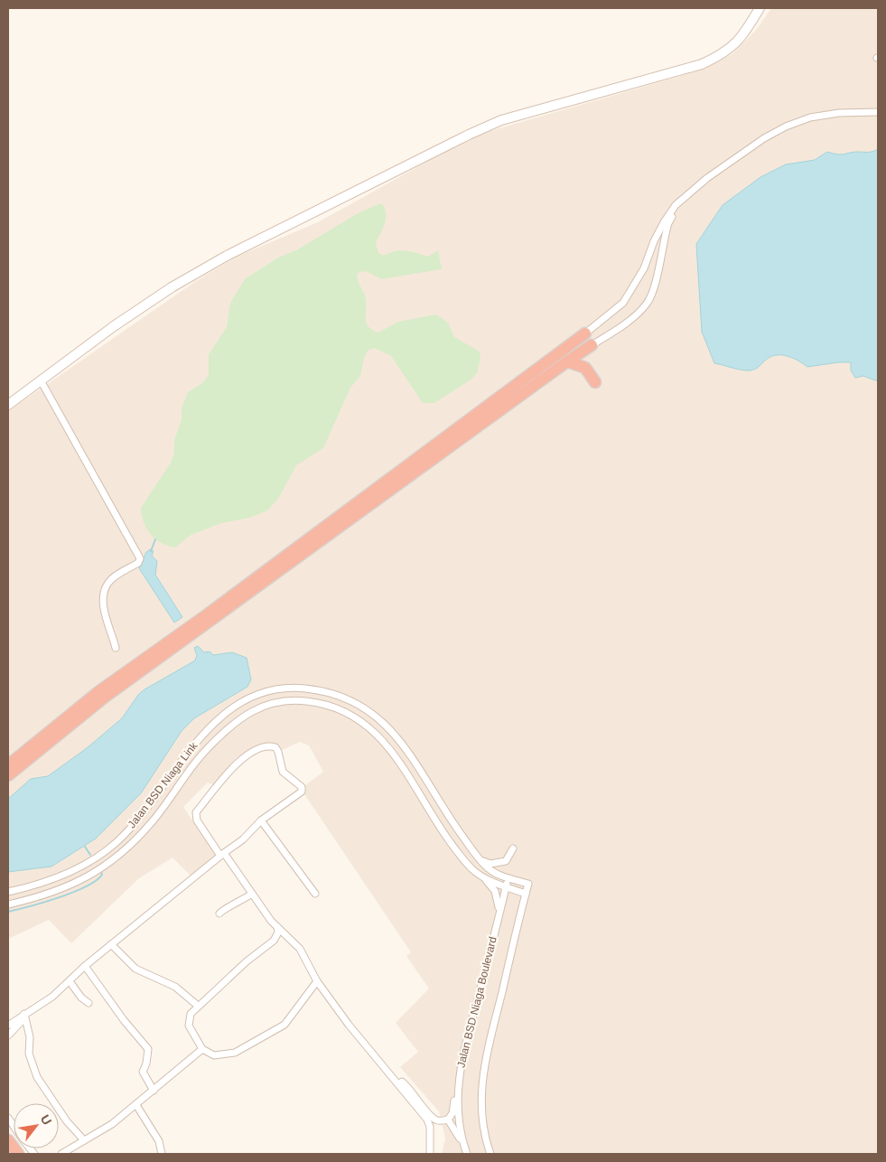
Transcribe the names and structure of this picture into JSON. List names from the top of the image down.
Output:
{
  "streets": {
    "street": ["Jalan BSD Niaga Link", "Jalan BSD Niaga Boulevard"]
  },
  "crossings": [
    ["Jalan BSD Niaga Link", "Jalan BSD Niaga Boulevard"]
  ],
  "north": "top right"
}
